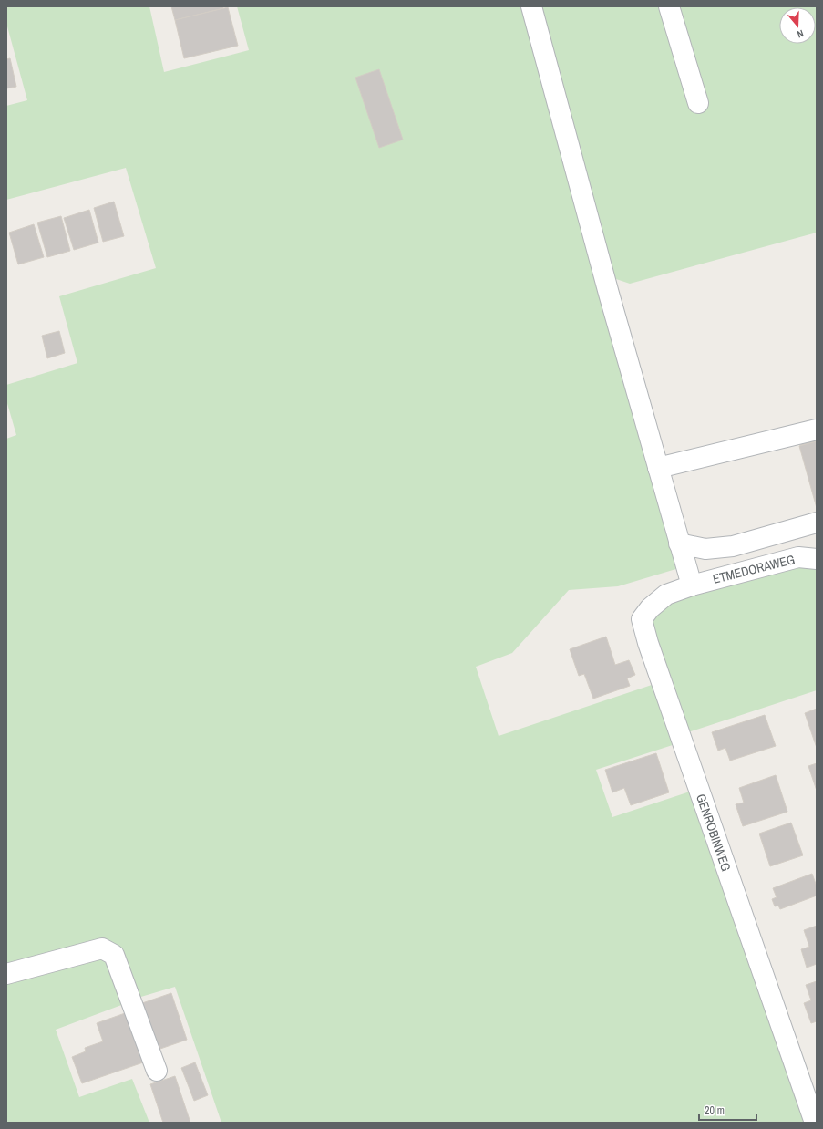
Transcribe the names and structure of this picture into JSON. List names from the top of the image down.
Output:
{
  "streets": {
    "street": ["ETMEDORAWEG", "GENROBINWEG"]
  },
  "crossings": [
    ["ETMEDORAWEG", "GENROBINWEG"]
  ],
  "scale_bar": "20 m",
  "north": "bottom"
}
